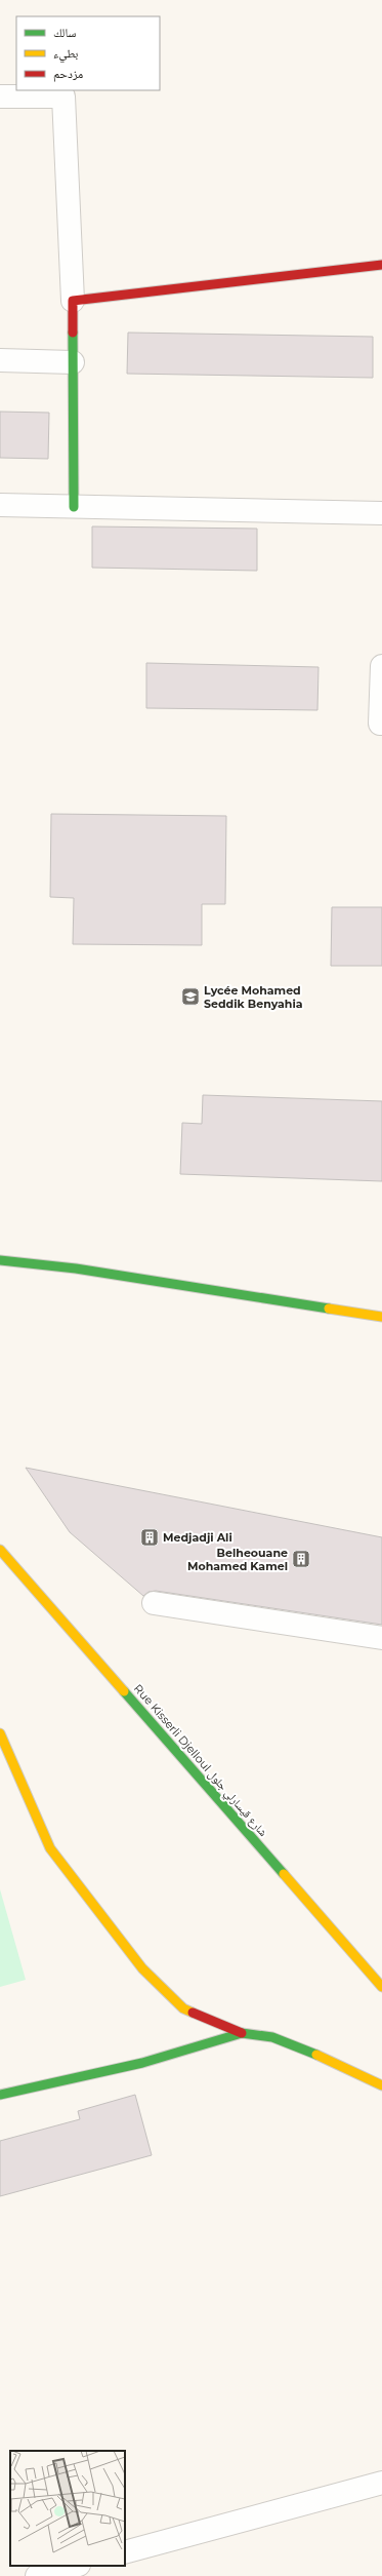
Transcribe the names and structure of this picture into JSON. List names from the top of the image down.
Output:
{
  "streets": {
    "street": ["Rue Kisserli Djelloul شارع قيسارلي جلول"]
  },
  "places": {
    "school or university": ["Lycée Mohamed Seddik Benyahia"],
    "building": ["Medjadji Ali", "Belheouane Mohamed Kamel"]
  },
  "legend": ["سالك", "بطيء", "مزدحم"]
}
